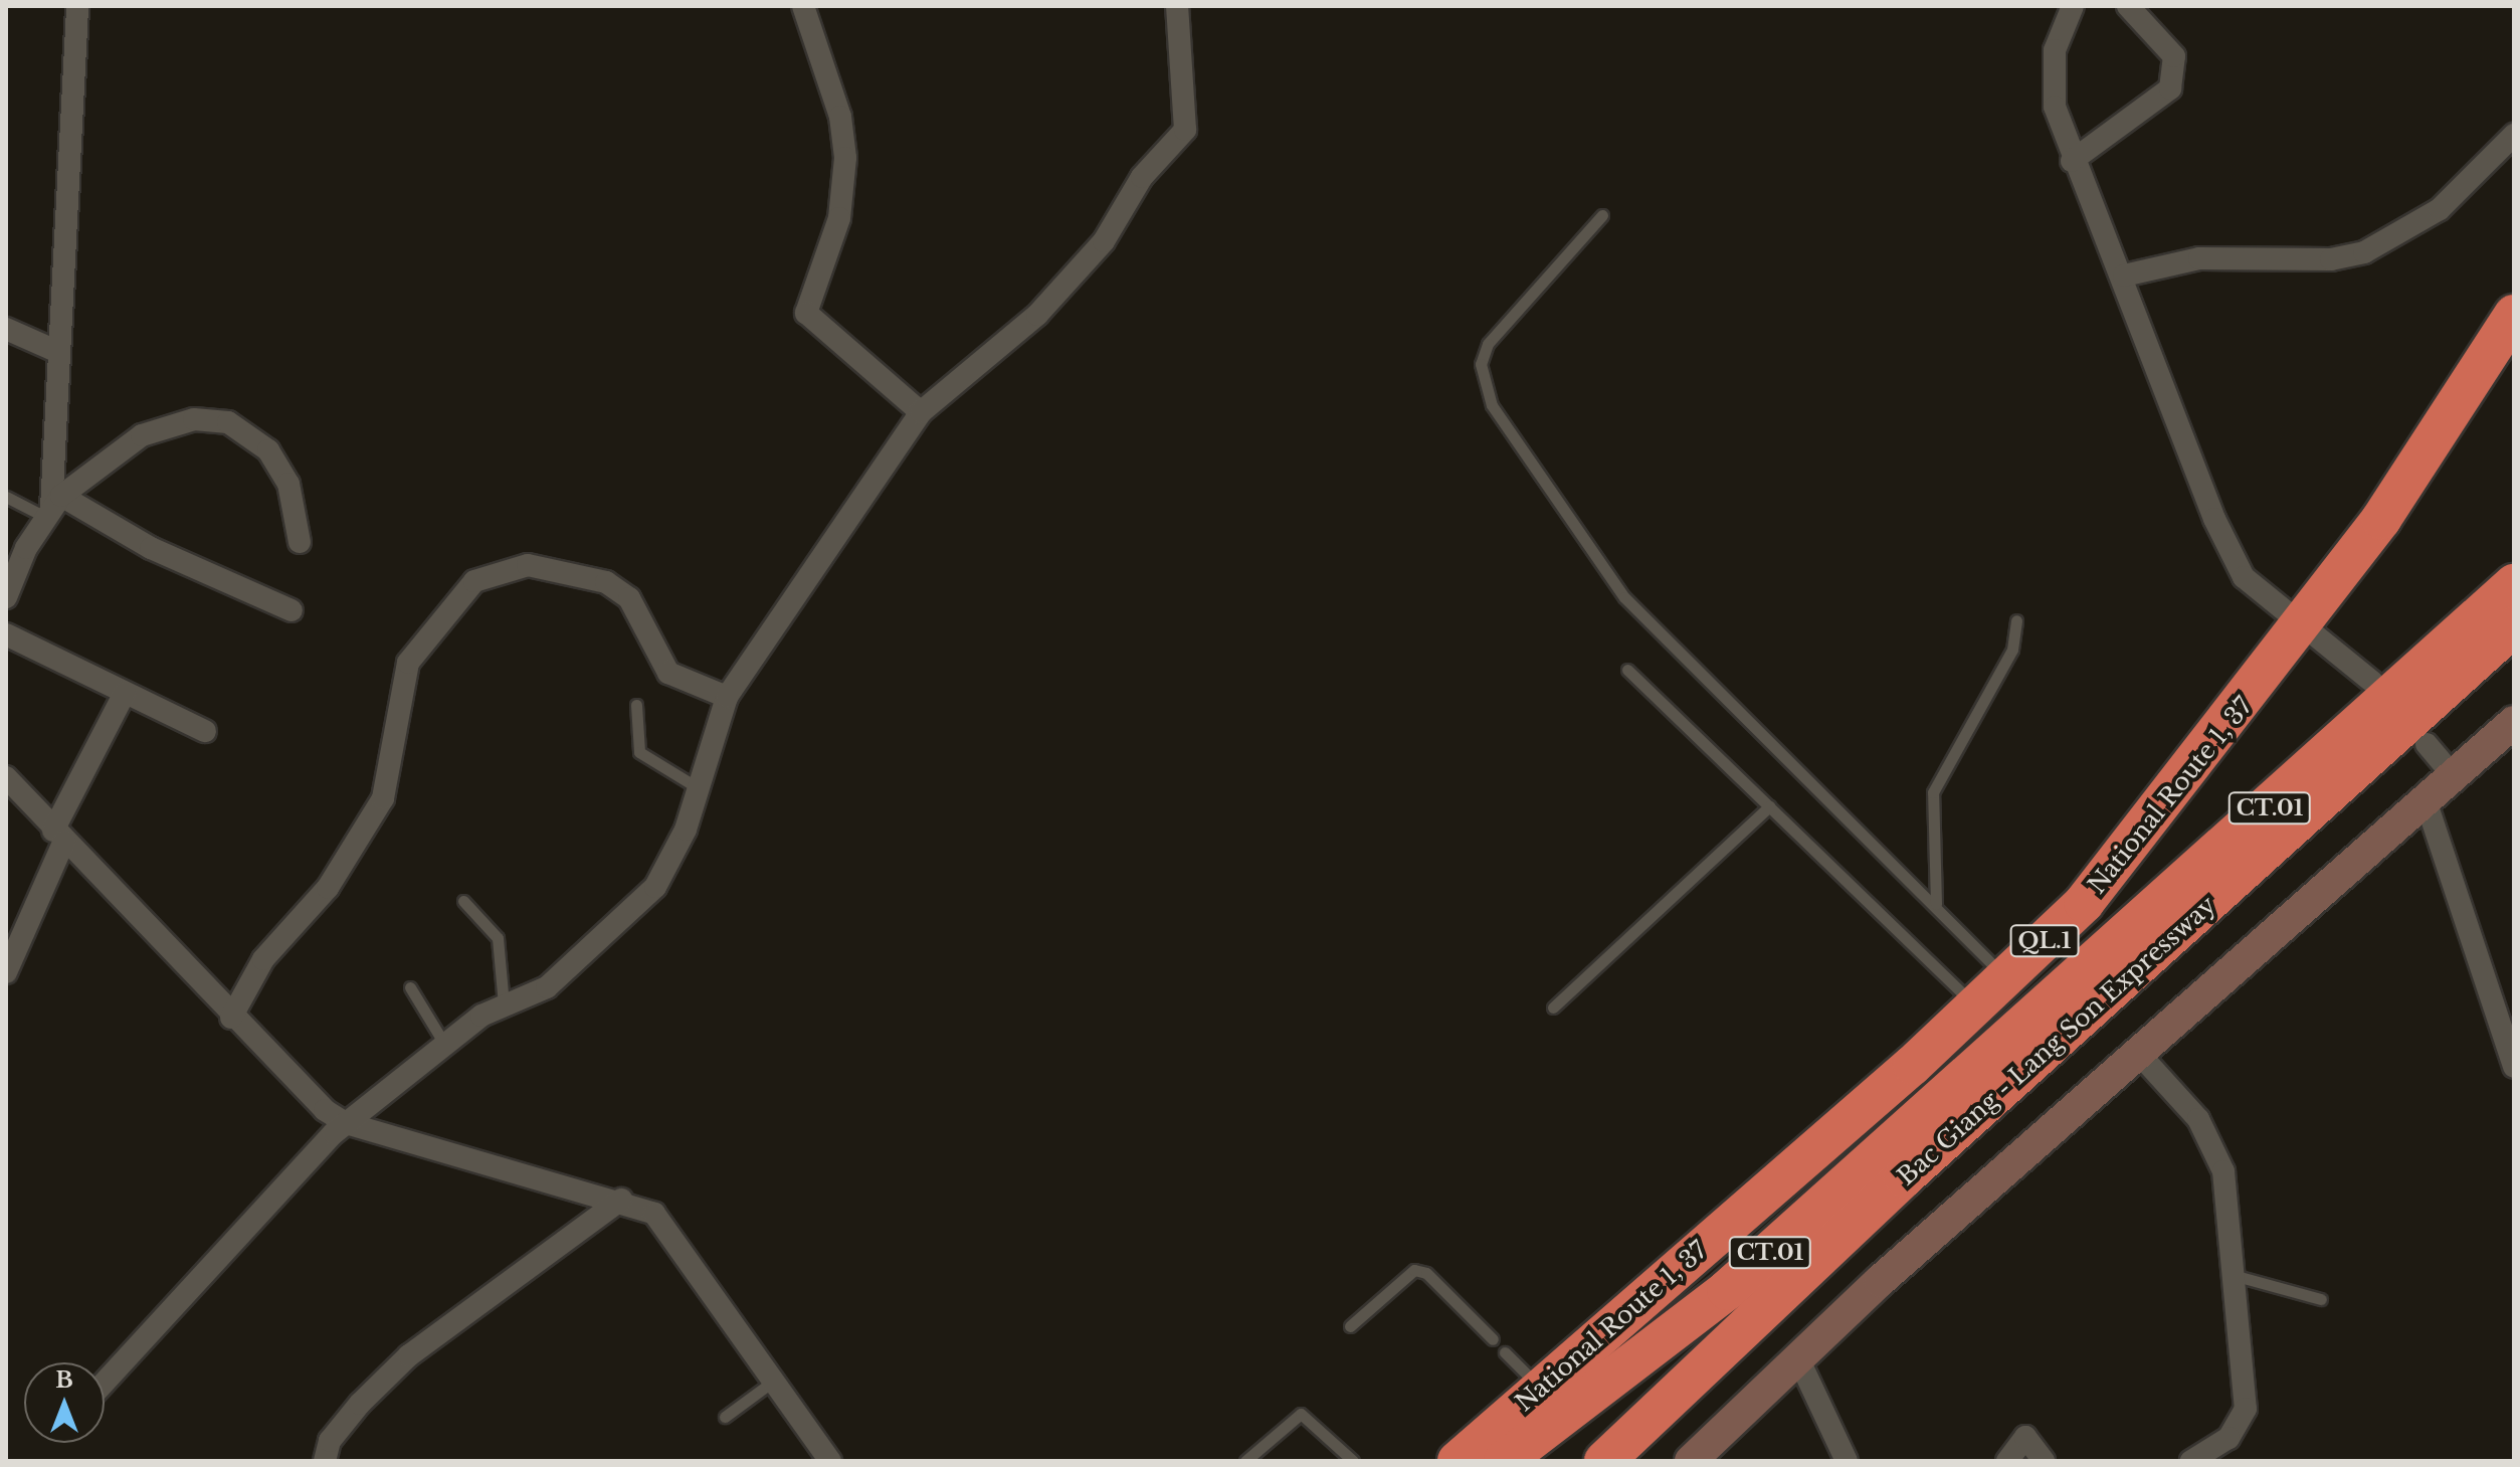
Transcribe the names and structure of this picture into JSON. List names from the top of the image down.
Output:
{
  "streets": {
    "highway": [
      "National Route 1, 37",
      "CT.01",
      "QL.1",
      "Bac Giang - Lang Son Expressway"
    ]
  },
  "north": "top"
}
